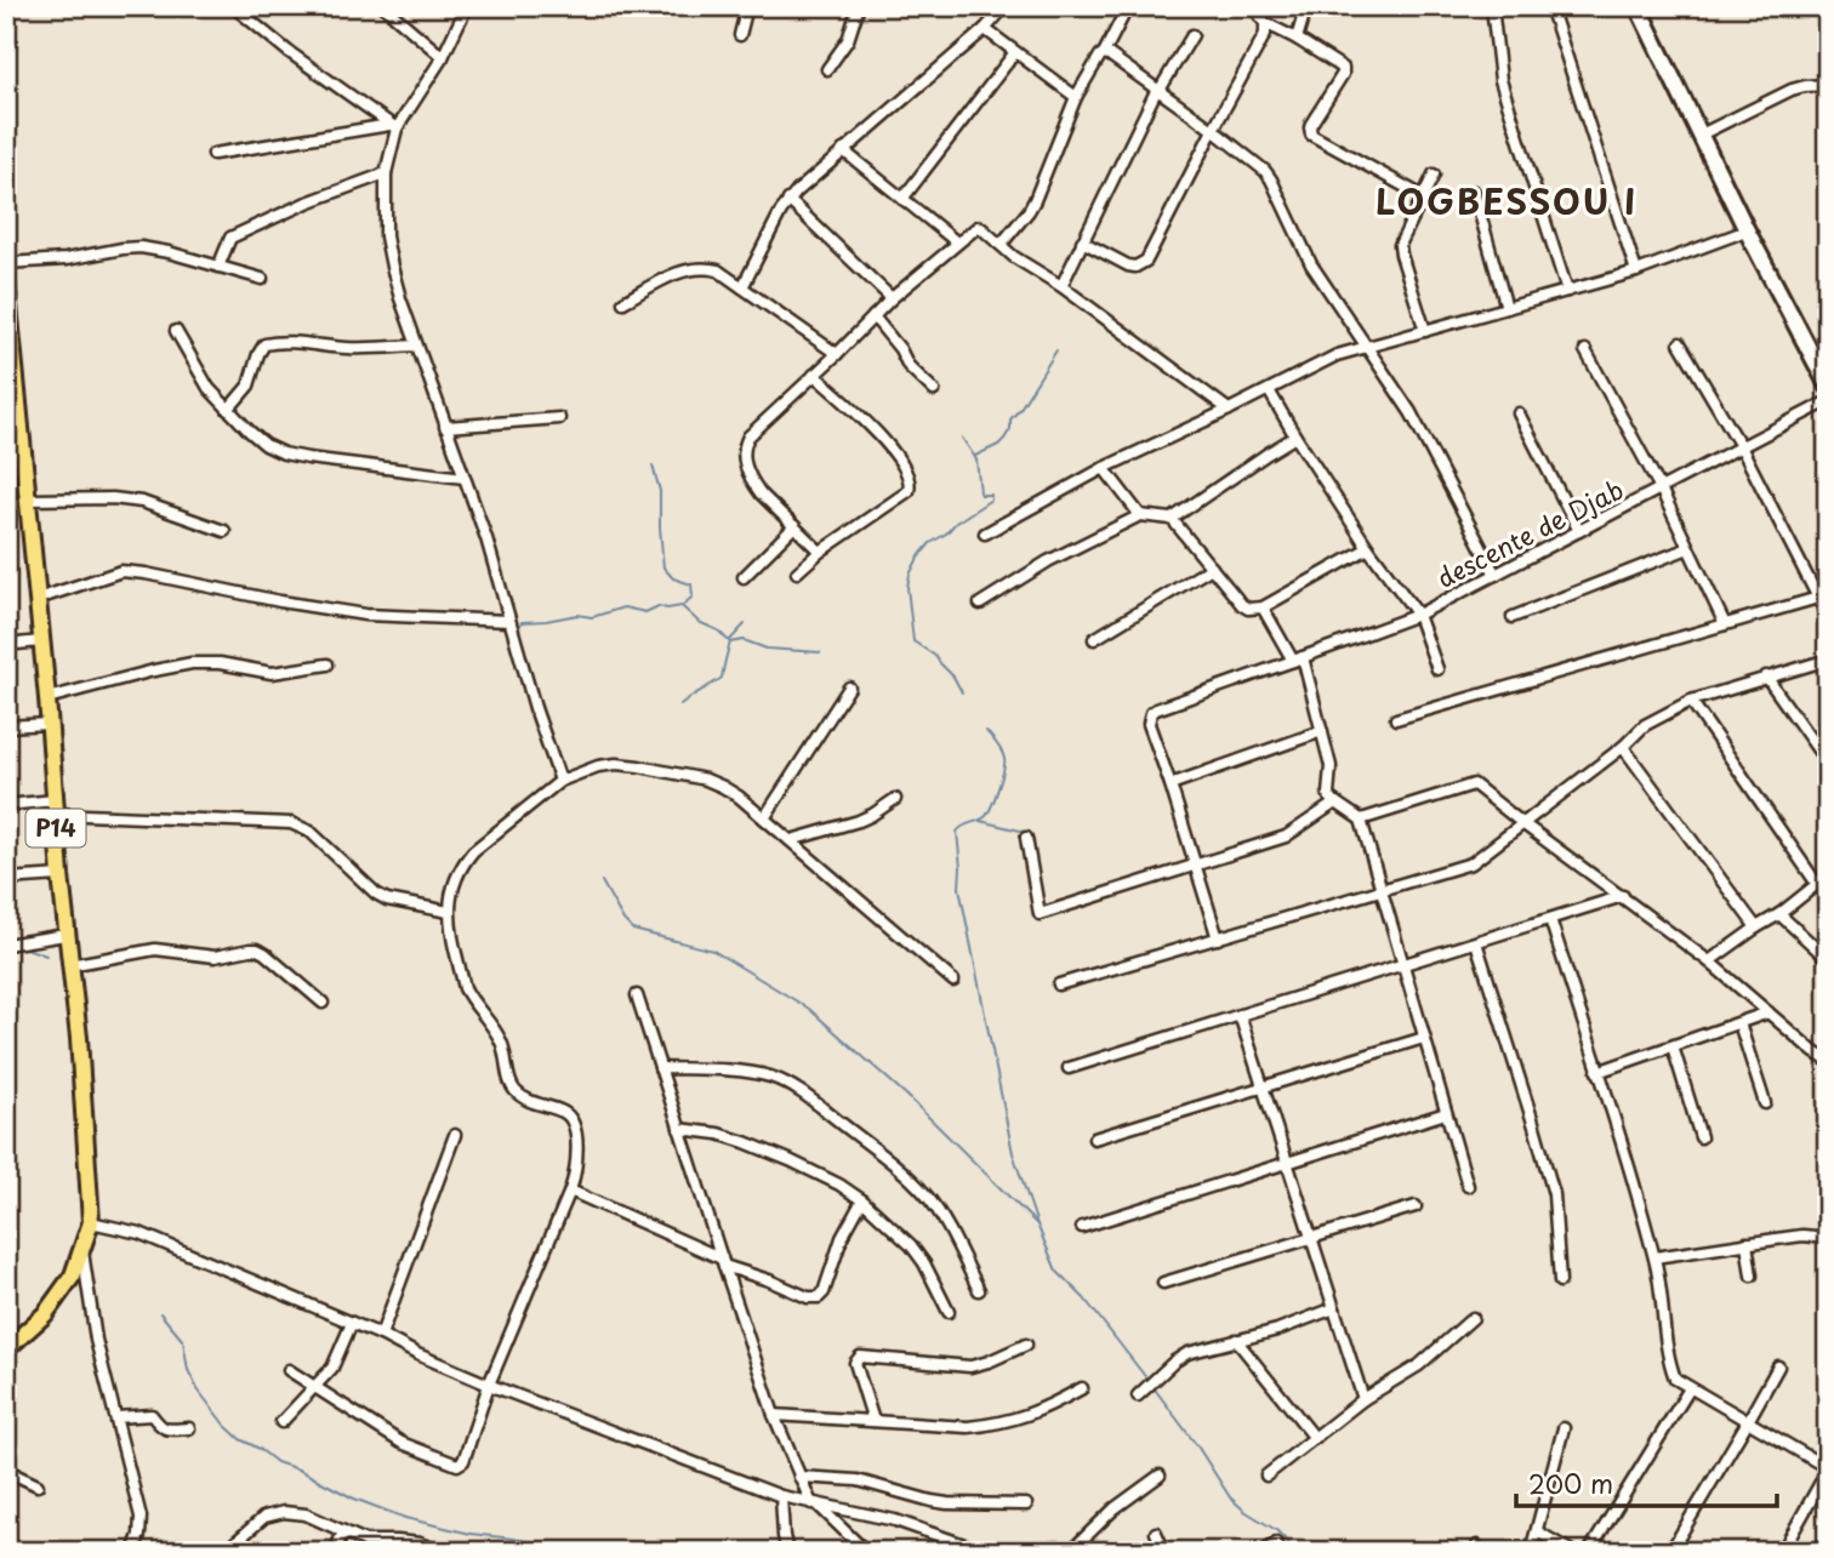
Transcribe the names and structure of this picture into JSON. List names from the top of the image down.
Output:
{
  "streets": {
    "main road": ["P14"],
    "street": ["descente de Djab"]
  },
  "districts": ["LOGBESSOU I"],
  "scale_bar": "200 m"
}
